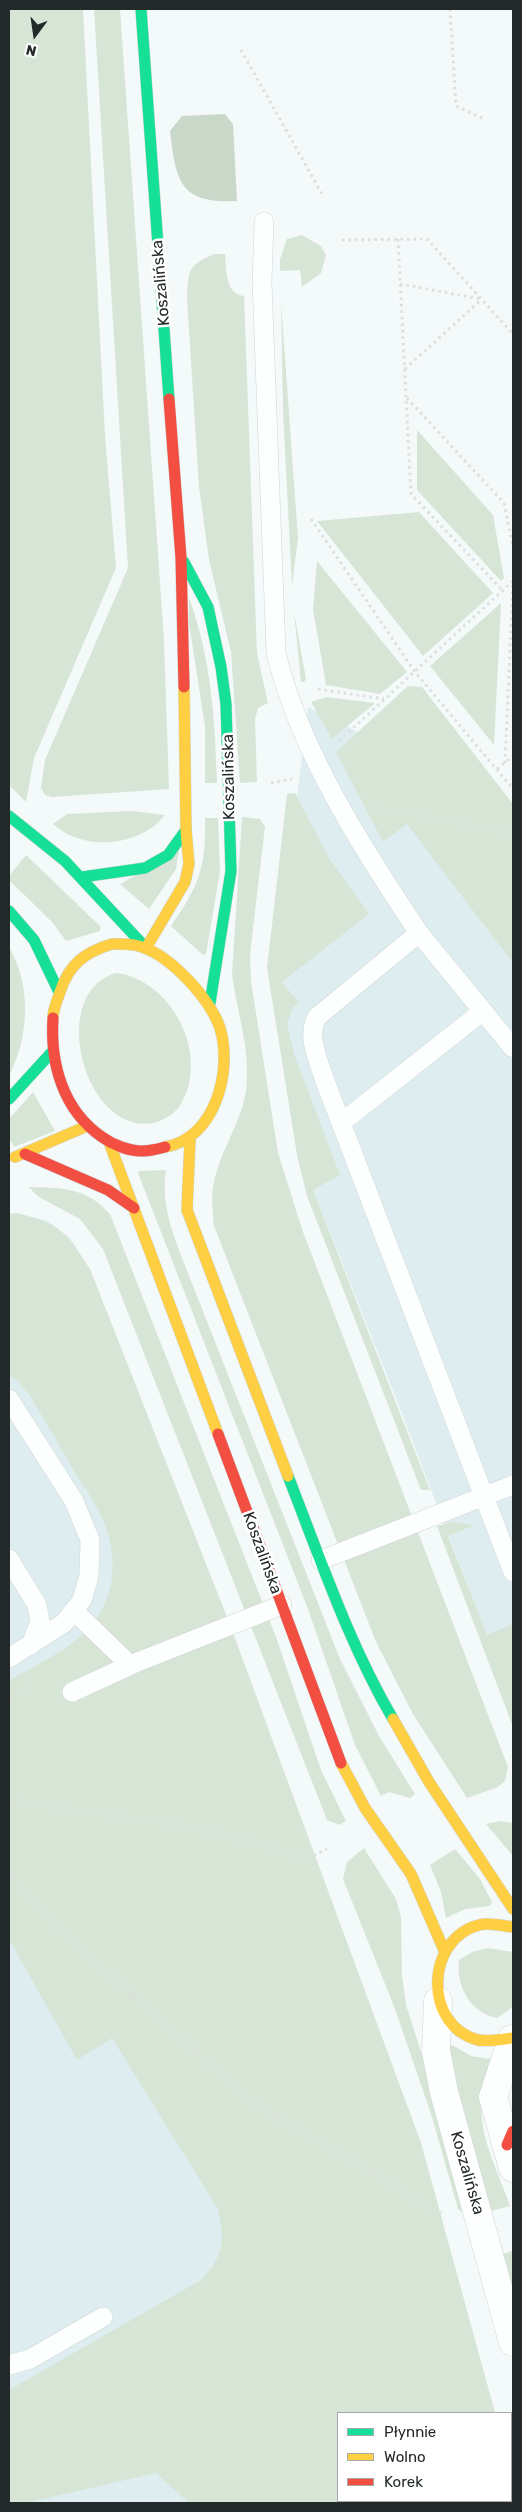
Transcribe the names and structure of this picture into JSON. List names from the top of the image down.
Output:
{
  "streets": {
    "main road": ["Koszalińska"]
  },
  "legend": ["Płynnie", "Wolno", "Korek"],
  "north": "bottom"
}
